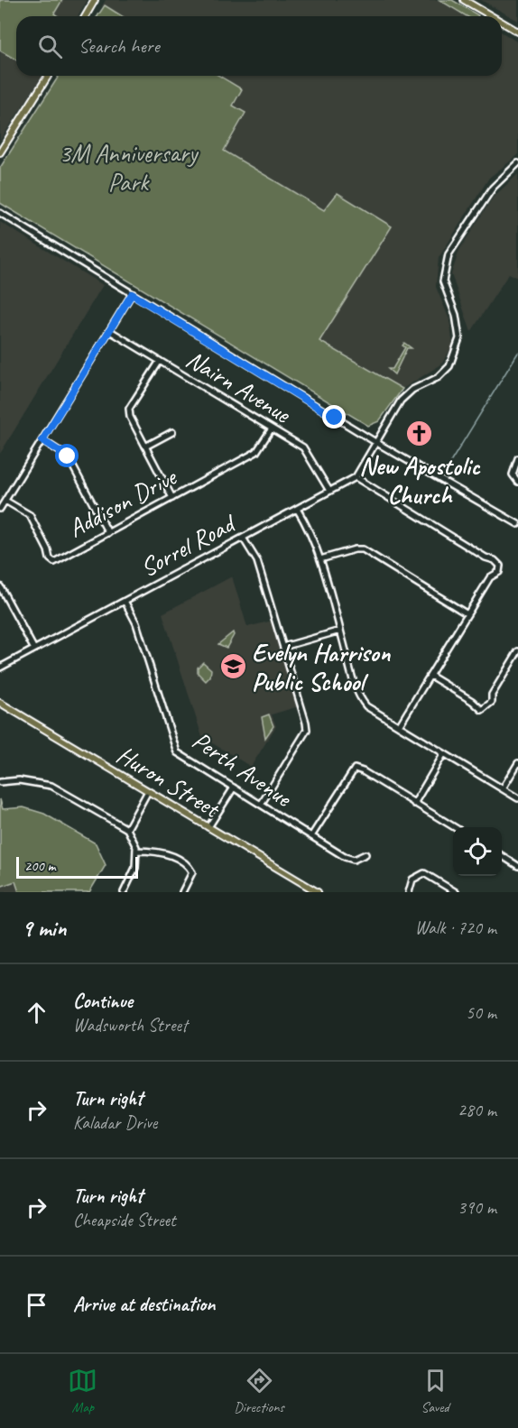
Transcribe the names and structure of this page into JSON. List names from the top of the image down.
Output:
{
  "streets": {
    "main road": ["Huron Street"],
    "street": [
      "Nairn Avenue",
      "Addison Drive",
      "Sorrel Road",
      "Perth Avenue"
    ]
  },
  "crossings": [
    ["Nairn Avenue", "Addison Drive"],
    ["Nairn Avenue", "Sorrel Road"],
    ["Sorrel Road", "Perth Avenue"]
  ],
  "parks": ["3M Anniversary Park"],
  "places": {
    "church": ["New Apostolic Church"],
    "school or university": ["Evelyn Harrison Public School"]
  },
  "scale_bar": "200 m",
  "page": {
    "search": "Search here",
    "scale": "200 m",
    "heading": ["9 min", "Walk · 720 m"],
    "list": [
      ["Continue", "Wadsworth Street", "50 m"],
      ["Turn right", "Kaladar Drive", "280 m"],
      ["Turn right", "Cheapside Street", "390 m"],
      "Arrive at destination"
    ],
    "nav": ["Map", "Directions", "Saved"]
  }
}
